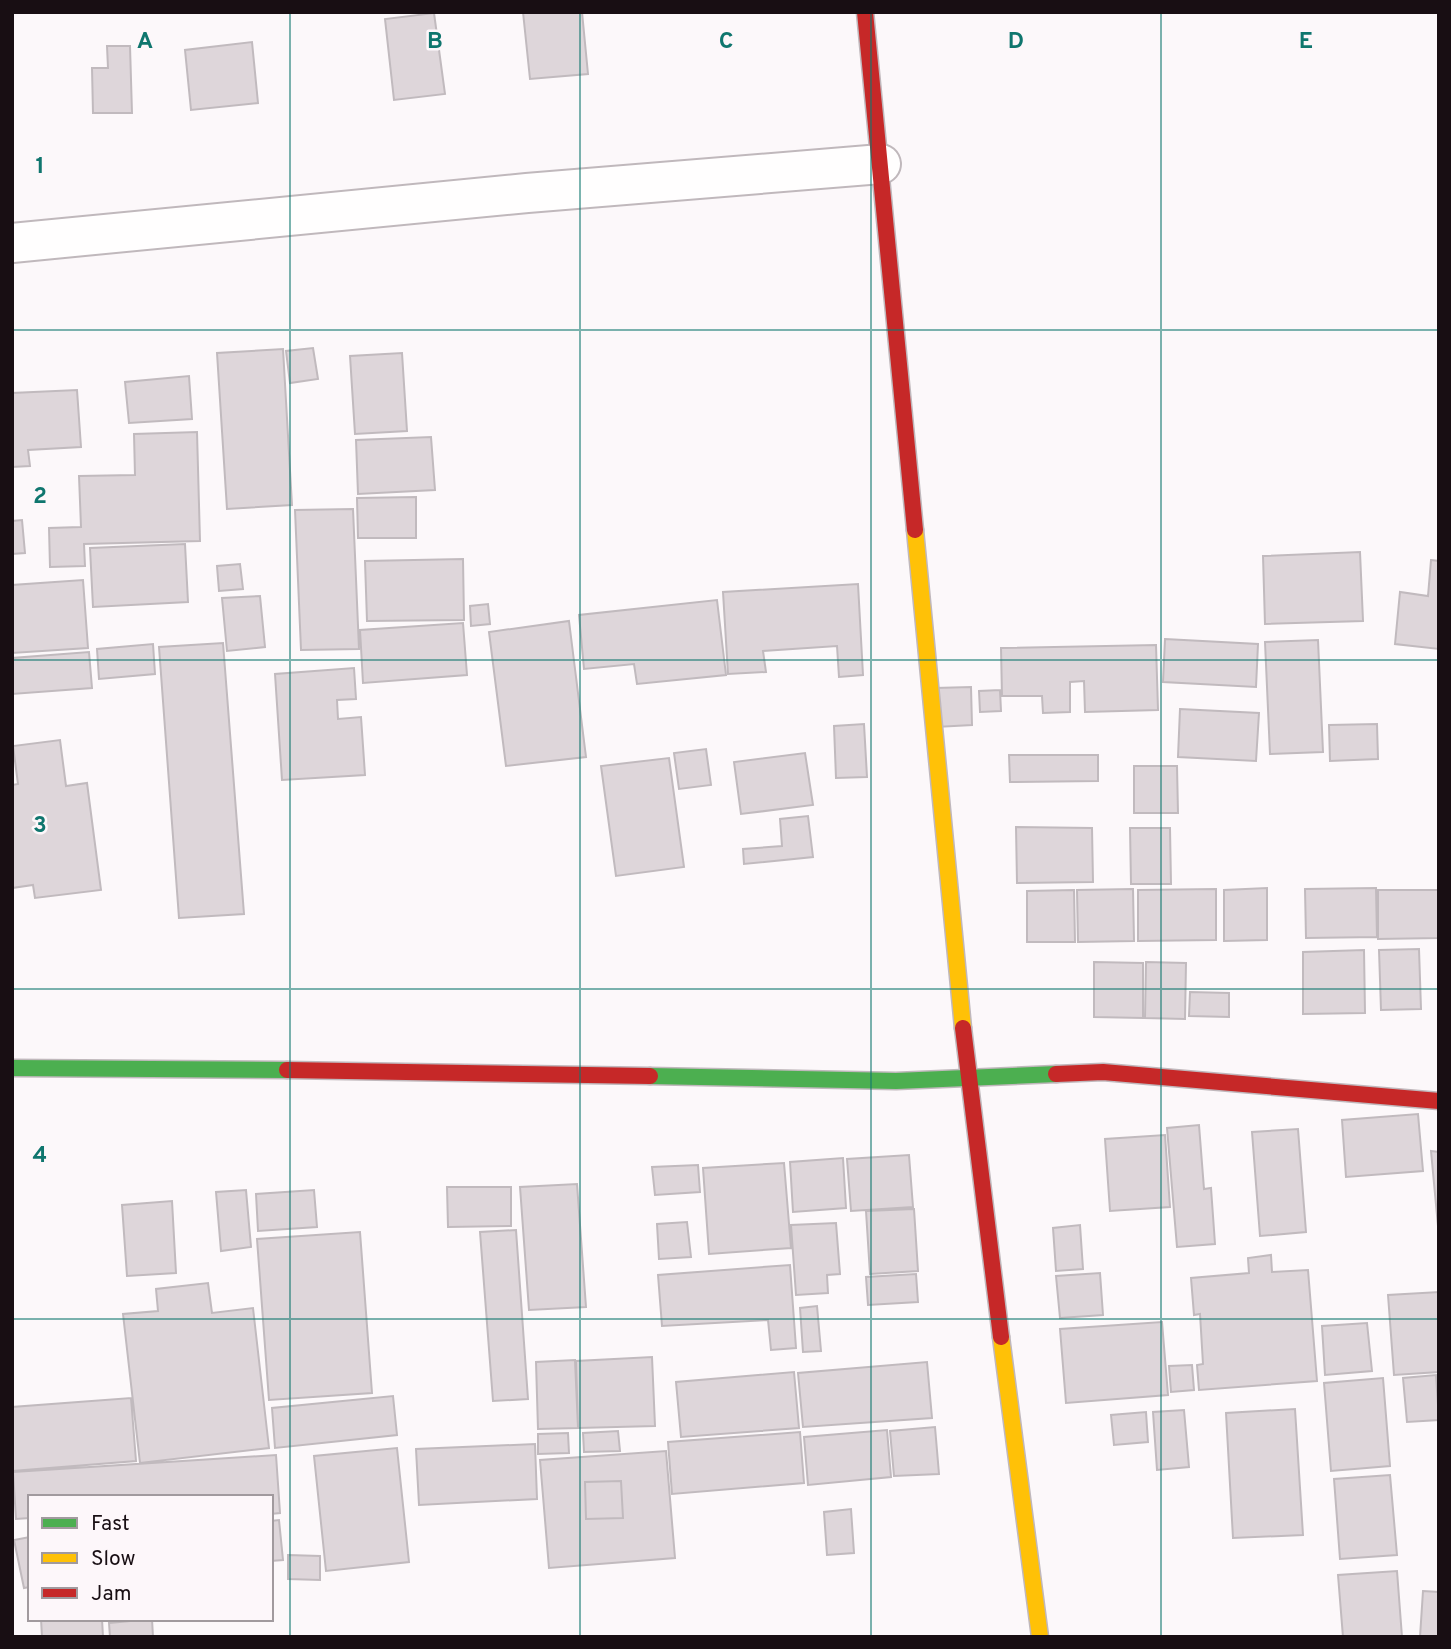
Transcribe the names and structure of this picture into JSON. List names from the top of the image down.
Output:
{
  "legend": ["Fast", "Slow", "Jam"],
  "grid": {
    "columns": [
      "A",
      "B",
      "C",
      "D",
      "E"
    ],
    "rows": [
      "1",
      "2",
      "3",
      "4"
    ]
  }
}
